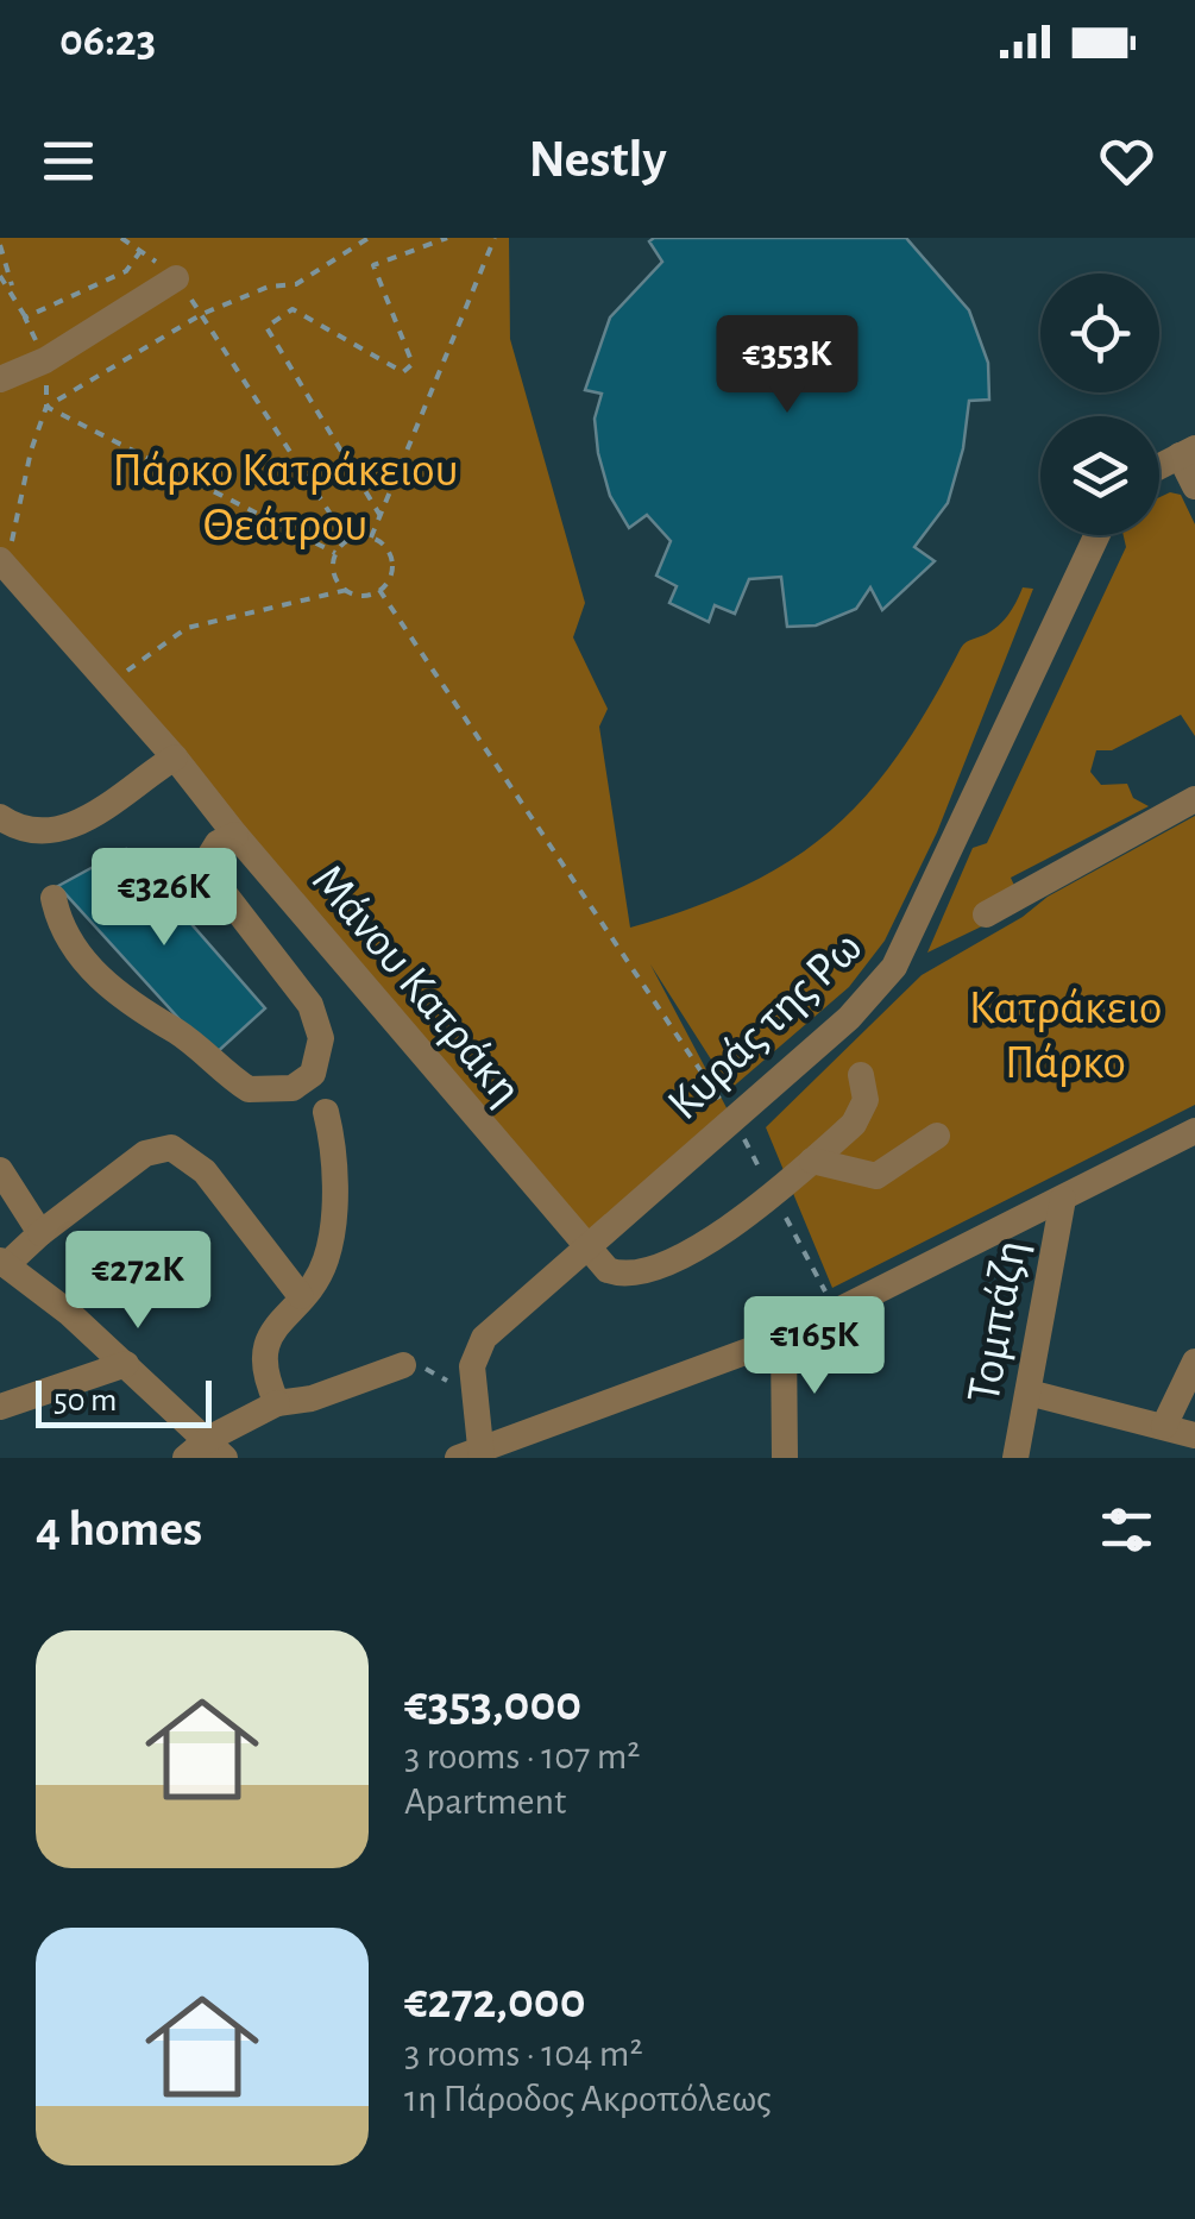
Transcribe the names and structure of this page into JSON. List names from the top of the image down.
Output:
{
  "streets": {
    "street": ["Μάνου Κατράκη", "Κυράς της Ρω", "Τομπάζη"]
  },
  "crossings": [
    ["Μάνου Κατράκη", "Κυράς της Ρω"]
  ],
  "parks": ["Πάρκο Κατράκειου Θεάτρου", "Κατράκειο Πάρκο"],
  "scale_bar": "50 m",
  "page": {
    "status": "06:23",
    "header": "Nestly",
    "price": [
      "€353K",
      "€326K",
      "€272K",
      "€165K"
    ],
    "scale": "50 m",
    "heading": "4 homes",
    "list": [
      {
        "name": "€353,000",
        "note": "3 rooms · 107 m² · Apartment"
      },
      {
        "name": "€272,000",
        "note": "3 rooms · 104 m² · 1η Πάροδος Ακροπόλεως"
      }
    ]
  }
}
